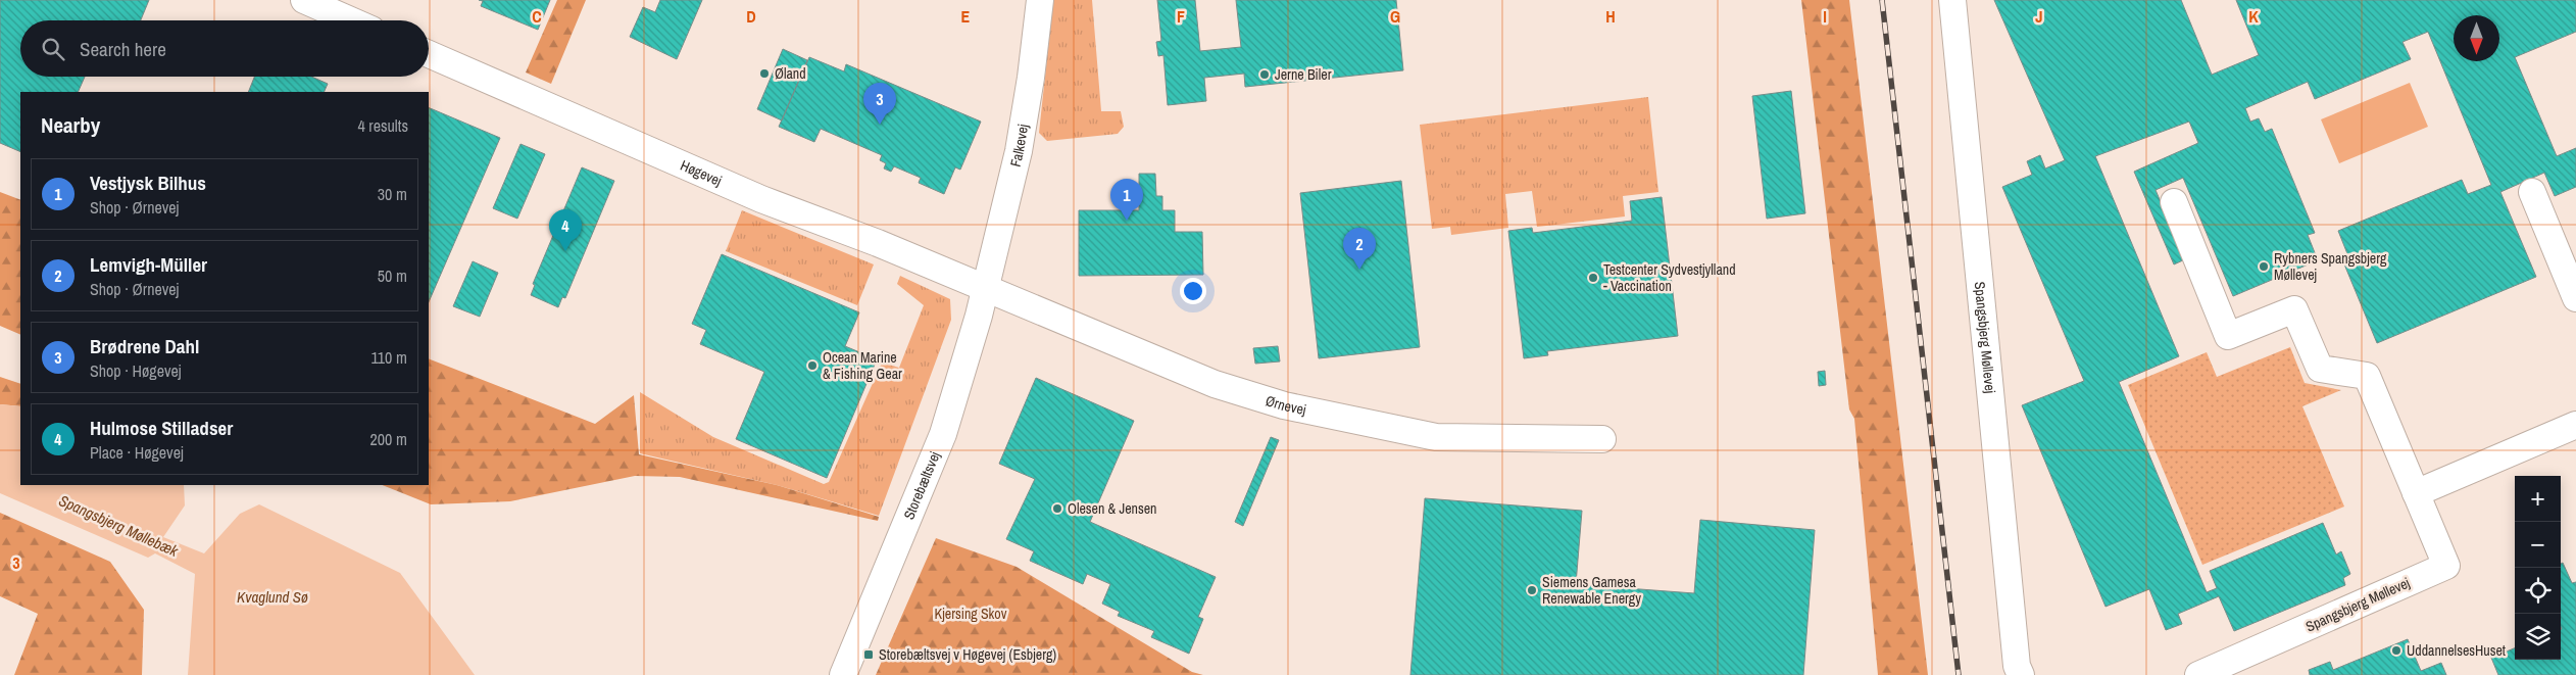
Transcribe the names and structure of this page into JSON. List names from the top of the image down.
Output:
{
  "streets": {
    "street": [
      "Falkevej",
      "Høgevej",
      "Spangsbjerg Møllevej",
      "Ørnevej",
      "Storebæltsvej"
    ]
  },
  "crossings": [
    ["Falkevej", "Høgevej"],
    ["Falkevej", "Ørnevej"],
    ["Falkevej", "Storebæltsvej"],
    ["Høgevej", "Ørnevej"],
    ["Høgevej", "Storebæltsvej"],
    ["Ørnevej", "Storebæltsvej"]
  ],
  "water": ["Spangsbjerg Møllebæk", "Kvaglund Sø"],
  "parks": ["Kjersing Skov"],
  "places": {
    "other": [
      "Øland",
      "Jerne Biler",
      "Rybners Spangsbjerg Møllevej",
      "Testcenter Sydvestjylland - Vaccination",
      "Ocean Marine & Fishing Gear",
      "Olesen & Jensen",
      "Siemens Gamesa Renewable Energy",
      "UddannelsesHuset"
    ],
    "transit": ["Storebæltsvej v Høgevej (Esbjerg)"]
  },
  "north": "bottom",
  "page": {
    "search": "Search here",
    "pins": [
      "3",
      "1",
      "4",
      "2"
    ],
    "heading": ["Nearby", "4 results"],
    "list": [
      {
        "mark": "1",
        "name": "Vestjysk Bilhus",
        "note": "Shop · Ørnevej",
        "value": "30 m"
      },
      {
        "mark": "2",
        "name": "Lemvigh-Müller",
        "note": "Shop · Ørnevej",
        "value": "50 m"
      },
      {
        "mark": "3",
        "name": "Brødrene Dahl",
        "note": "Shop · Høgevej",
        "value": "110 m"
      },
      {
        "mark": "4",
        "name": "Hulmose Stilladser",
        "note": "Place · Høgevej",
        "value": "200 m"
      }
    ],
    "map_buttons": ["+", "−"]
  },
  "grid": {
    "columns": [
      "C",
      "D",
      "E",
      "F",
      "G",
      "H",
      "I",
      "J",
      "K"
    ],
    "rows": ["3"]
  }
}
